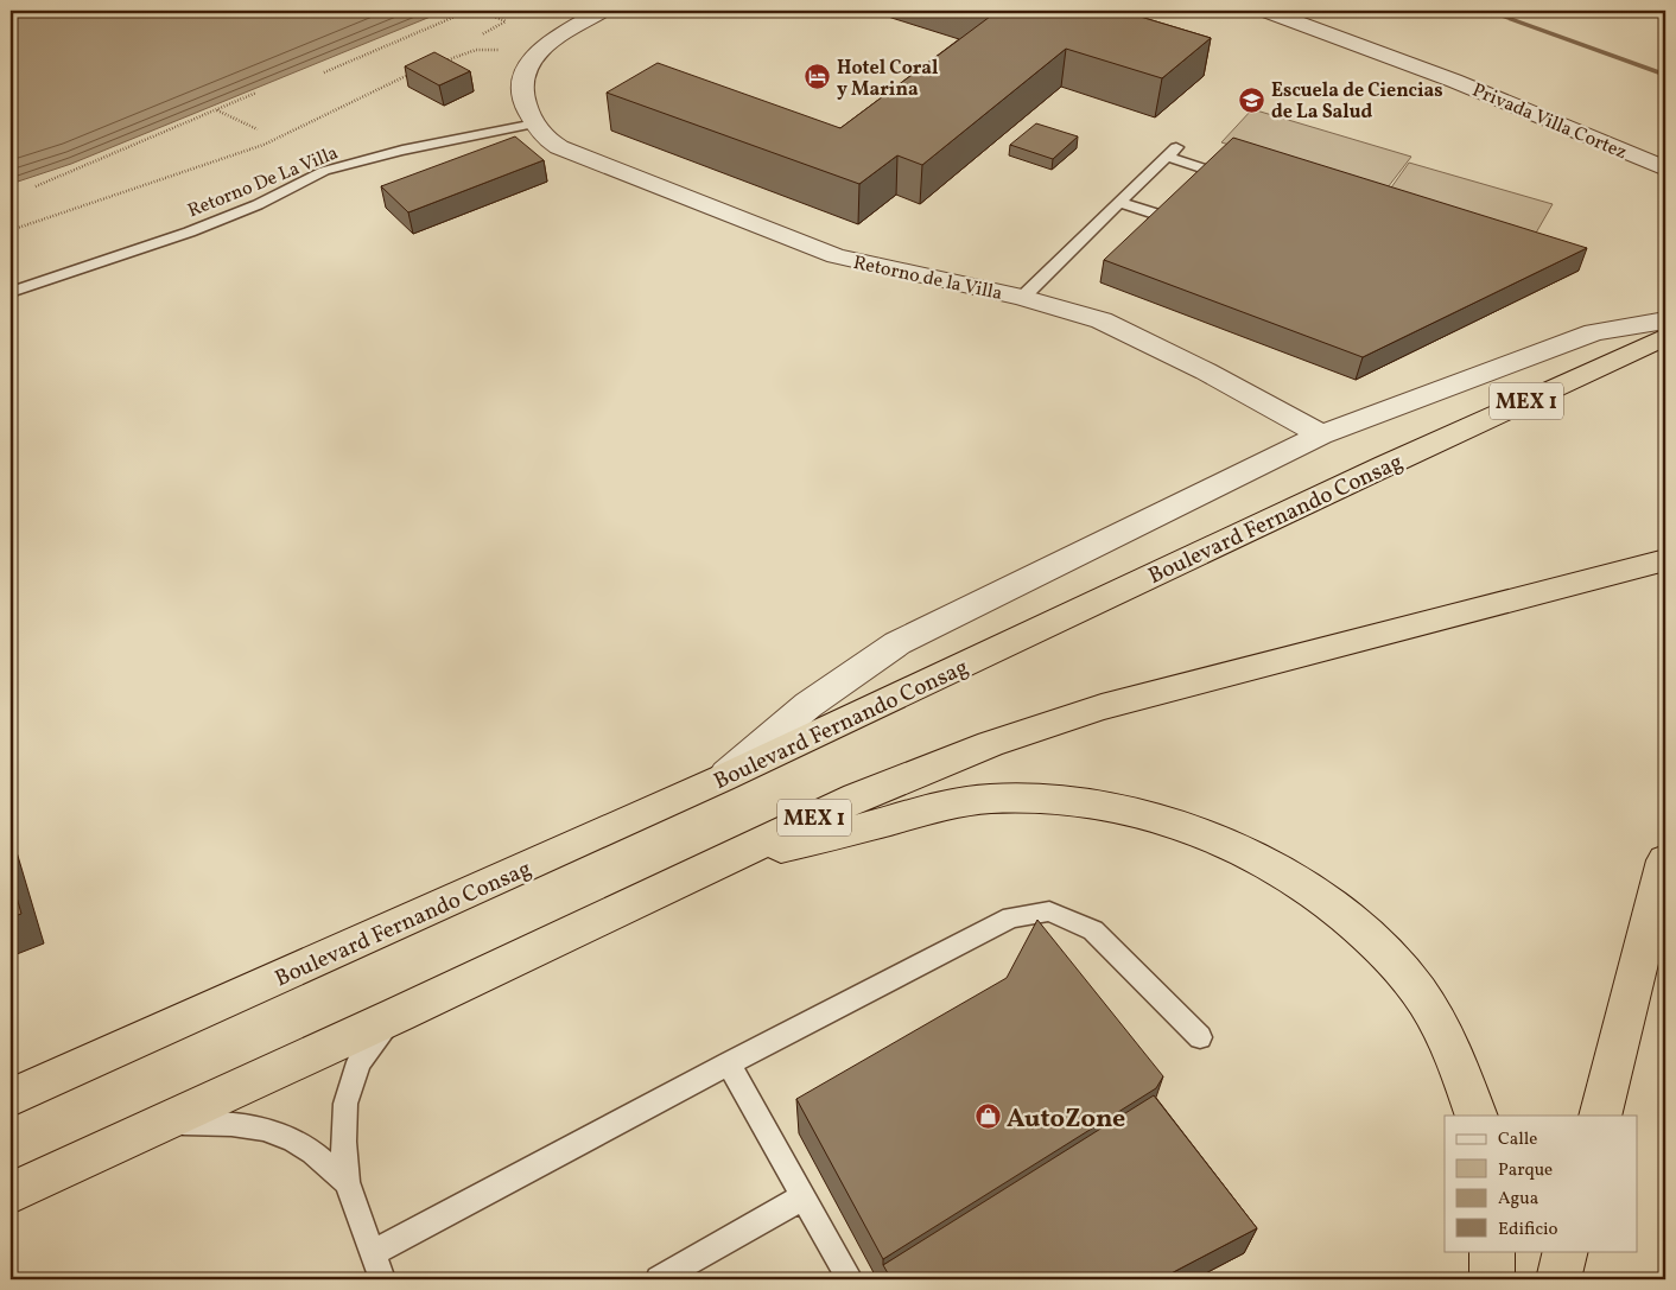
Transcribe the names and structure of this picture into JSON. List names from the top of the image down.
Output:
{
  "streets": {
    "highway": ["MEX 1", "Boulevard Fernando Consag"],
    "street": ["Privada Villa Cortez", "Retorno de la Villa"],
    "lane": ["Retorno De La Villa"]
  },
  "crossings": [
    ["Retorno De La Villa", "Retorno de la Villa"]
  ],
  "places": {
    "hotel": ["Hotel Coral y Marina"],
    "school or university": ["Escuela de Ciencias de La Salud"],
    "shop": ["AutoZone"]
  },
  "legend": [
    "Calle",
    "Parque",
    "Agua",
    "Edificio"
  ]
}
